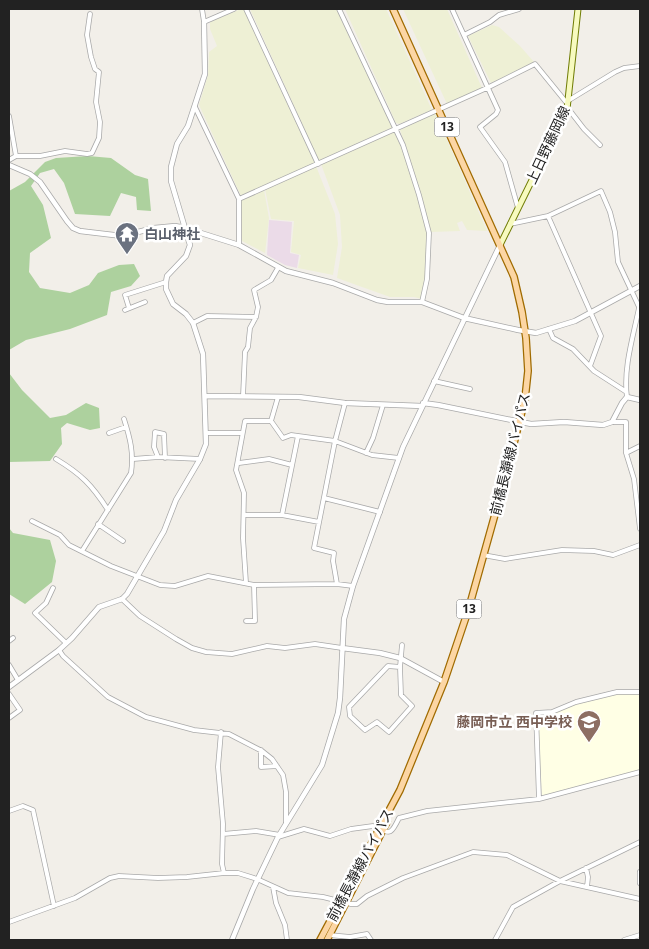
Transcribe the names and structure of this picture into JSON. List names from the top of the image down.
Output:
{
  "streets": {
    "main road": ["13", "上日野藤岡線", "前橋長瀞線バイパス"]
  },
  "crossings": [
    ["上日野藤岡線", "前橋長瀞線バイパス"]
  ],
  "places": {
    "temple": ["白山神社"],
    "school or university": ["藤岡市立 西中学校"]
  }
}
